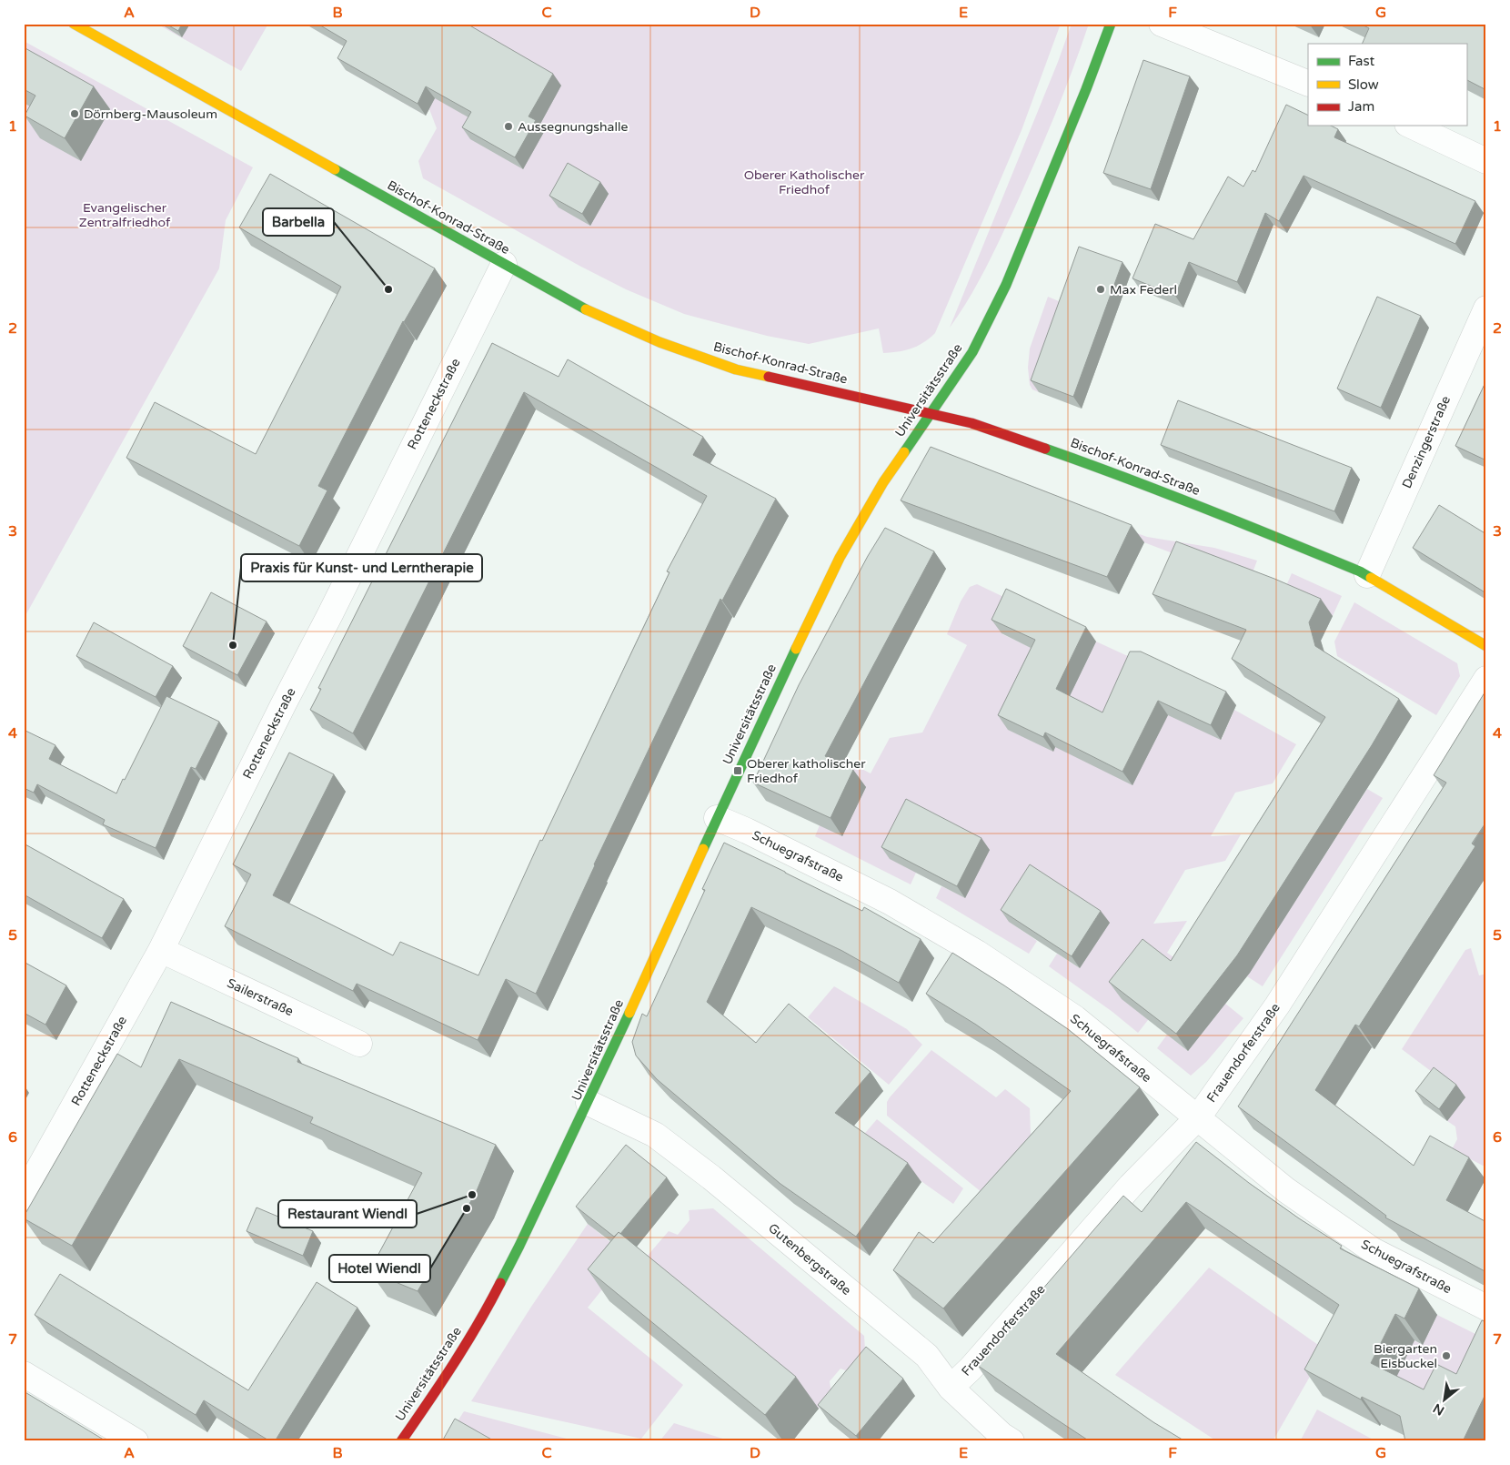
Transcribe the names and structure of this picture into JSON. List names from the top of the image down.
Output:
{
  "streets": {
    "street": [
      "Bischof-Konrad-Straße",
      "Universitätsstraße",
      "Rotteneckstraße",
      "Denzingerstraße",
      "Schuegrafstraße",
      "Sailerstraße",
      "Frauendorferstraße",
      "Gutenbergstraße"
    ]
  },
  "crossings": [
    ["Bischof-Konrad-Straße", "Universitätsstraße"],
    ["Bischof-Konrad-Straße", "Rotteneckstraße"],
    ["Bischof-Konrad-Straße", "Denzingerstraße"],
    ["Universitätsstraße", "Schuegrafstraße"],
    ["Universitätsstraße", "Gutenbergstraße"],
    ["Rotteneckstraße", "Sailerstraße"],
    ["Schuegrafstraße", "Frauendorferstraße"],
    ["Frauendorferstraße", "Gutenbergstraße"]
  ],
  "parks": ["Oberer Katholischer Friedhof", "Evangelischer Zentralfriedhof"],
  "places": {
    "other": [
      "Dörnberg-Mausoleum",
      "Aussegnungshalle",
      "Barbella",
      "Max Federl",
      "Praxis für Kunst- und Lerntherapie",
      "Restaurant Wiendl",
      "Hotel Wiendl",
      "Biergarten Eisbuckel"
    ],
    "transit": ["Oberer katholischer Friedhof"]
  },
  "legend": ["Fast", "Slow", "Jam"],
  "north": "bottom left",
  "grid": {
    "columns": [
      "A",
      "B",
      "C",
      "D",
      "E",
      "F",
      "G"
    ],
    "rows": [
      "1",
      "2",
      "3",
      "4",
      "5",
      "6",
      "7"
    ]
  }
}
